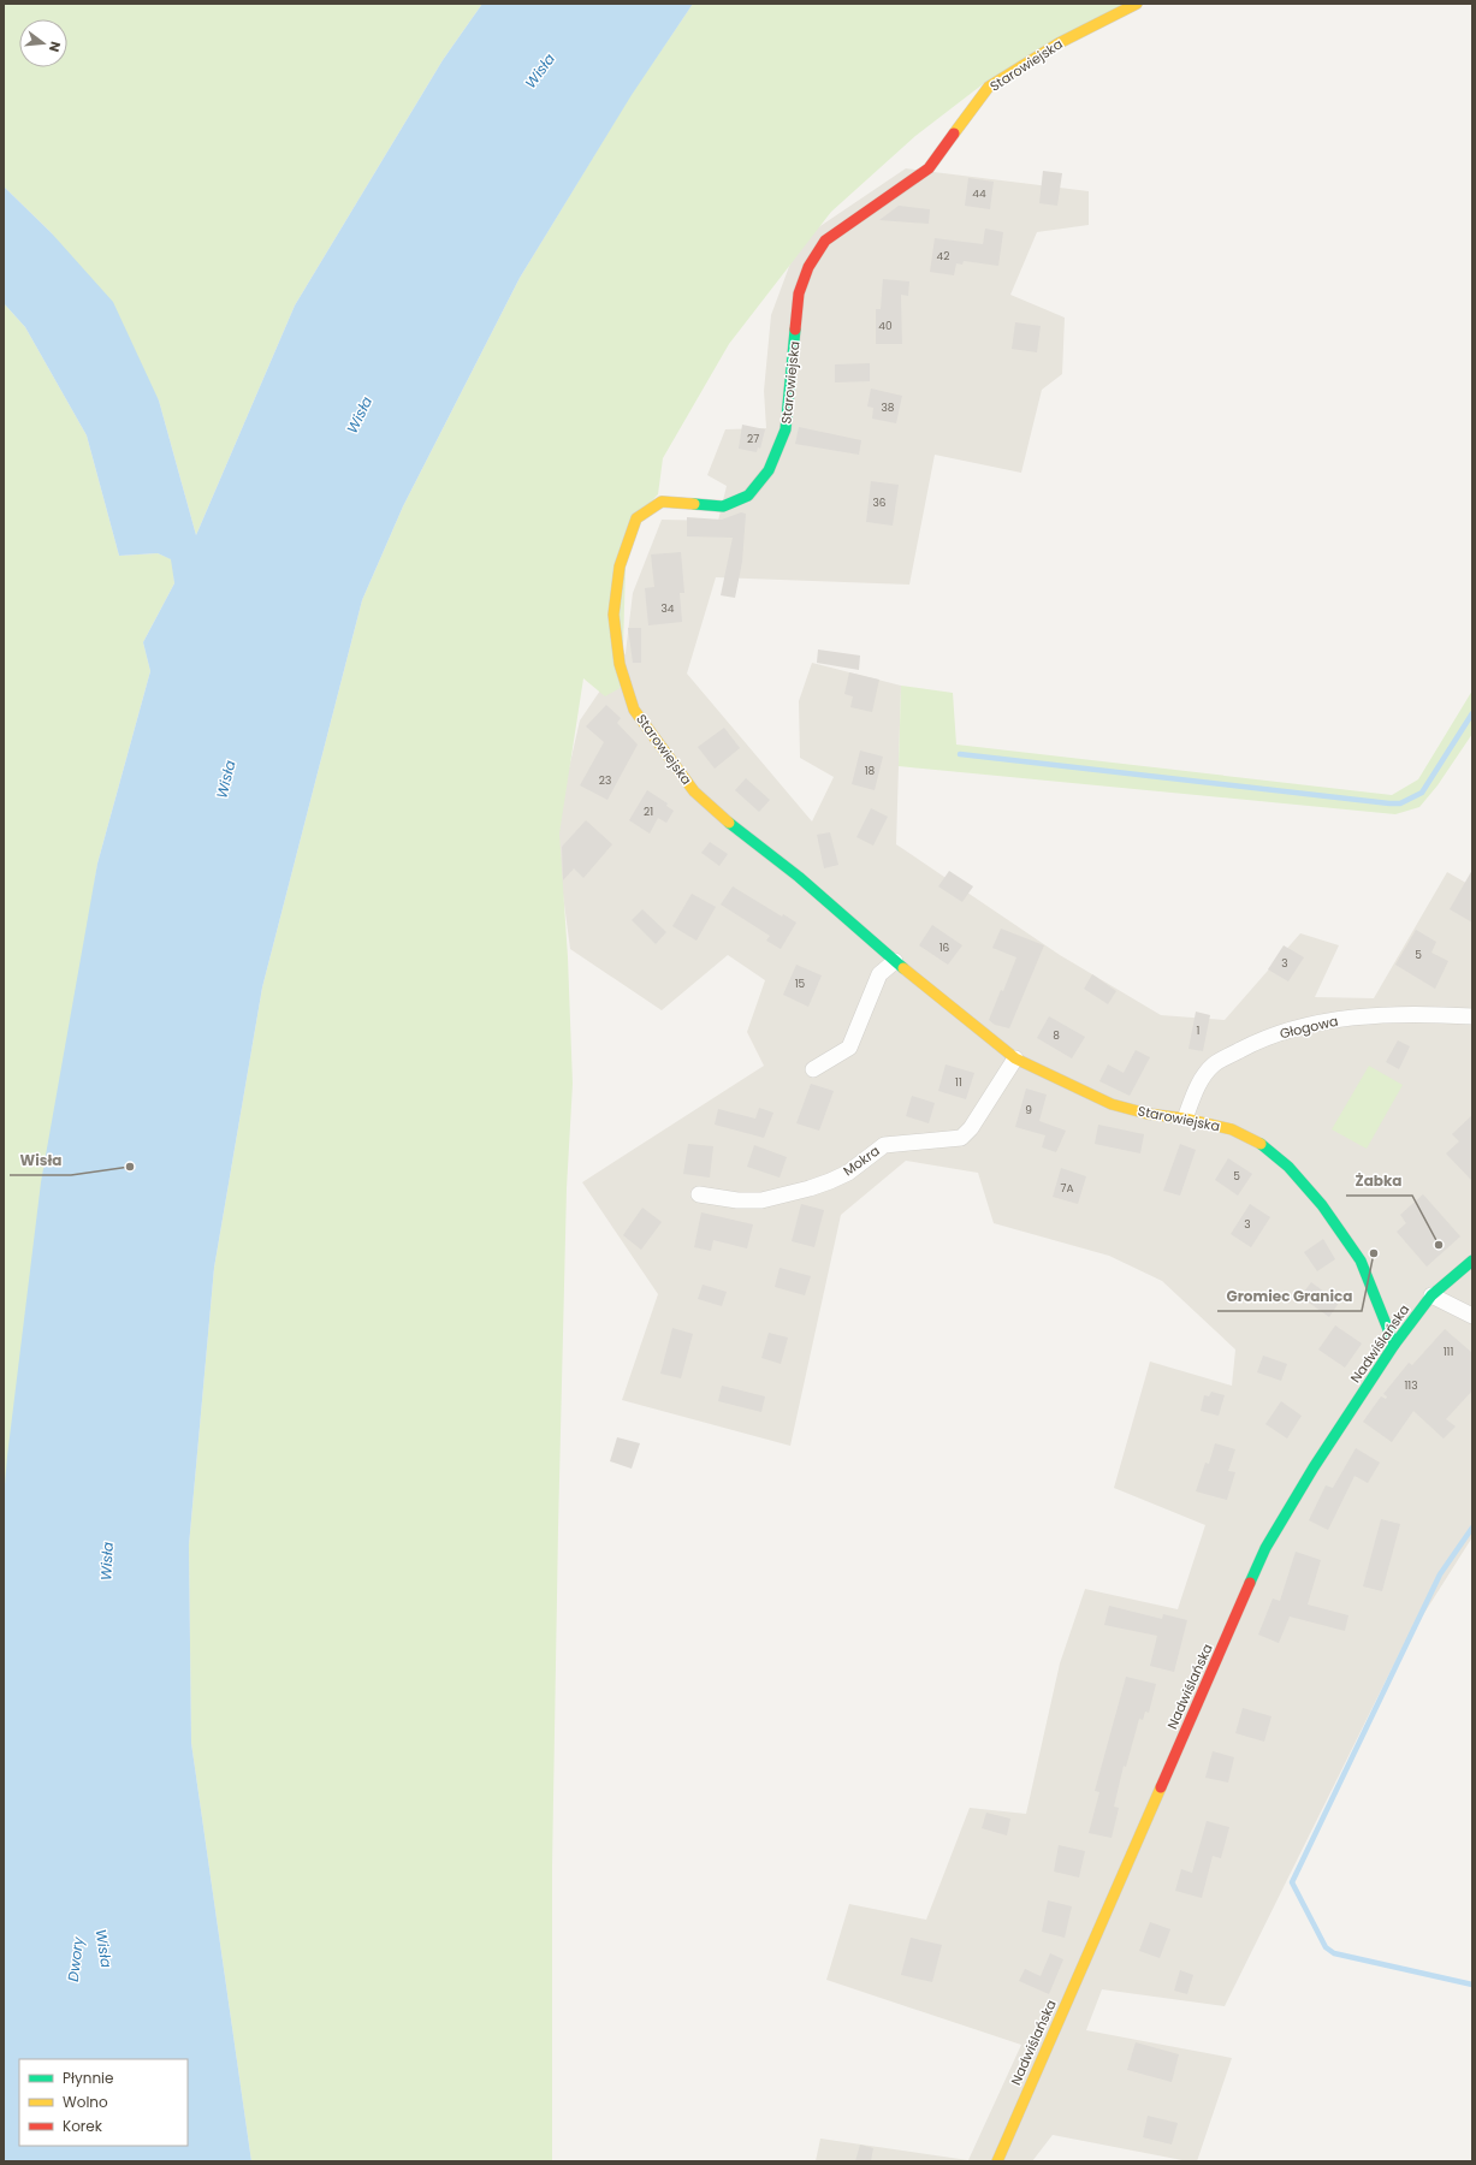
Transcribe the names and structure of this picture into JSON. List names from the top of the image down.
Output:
{
  "streets": {
    "street": [
      "Starowiejska",
      "Głogowa",
      "Mokra",
      "Nadwiślańska"
    ]
  },
  "crossings": [
    ["Starowiejska", "Głogowa"],
    ["Starowiejska", "Mokra"],
    ["Starowiejska", "Nadwiślańska"]
  ],
  "water": ["Wisła", "Dwory"],
  "places": ["Wisła", "Żabka", "Gromiec Granica"],
  "house_numbers": [
    "44",
    "42",
    "40",
    "38",
    "27",
    "36",
    "34",
    "18",
    "23",
    "21",
    "16",
    "5",
    "3",
    "15",
    "1",
    "8",
    "11",
    "9",
    "5",
    "7A",
    "3",
    "111",
    "113"
  ],
  "legend": ["Płynnie", "Wolno", "Korek"],
  "north": "right"
}
